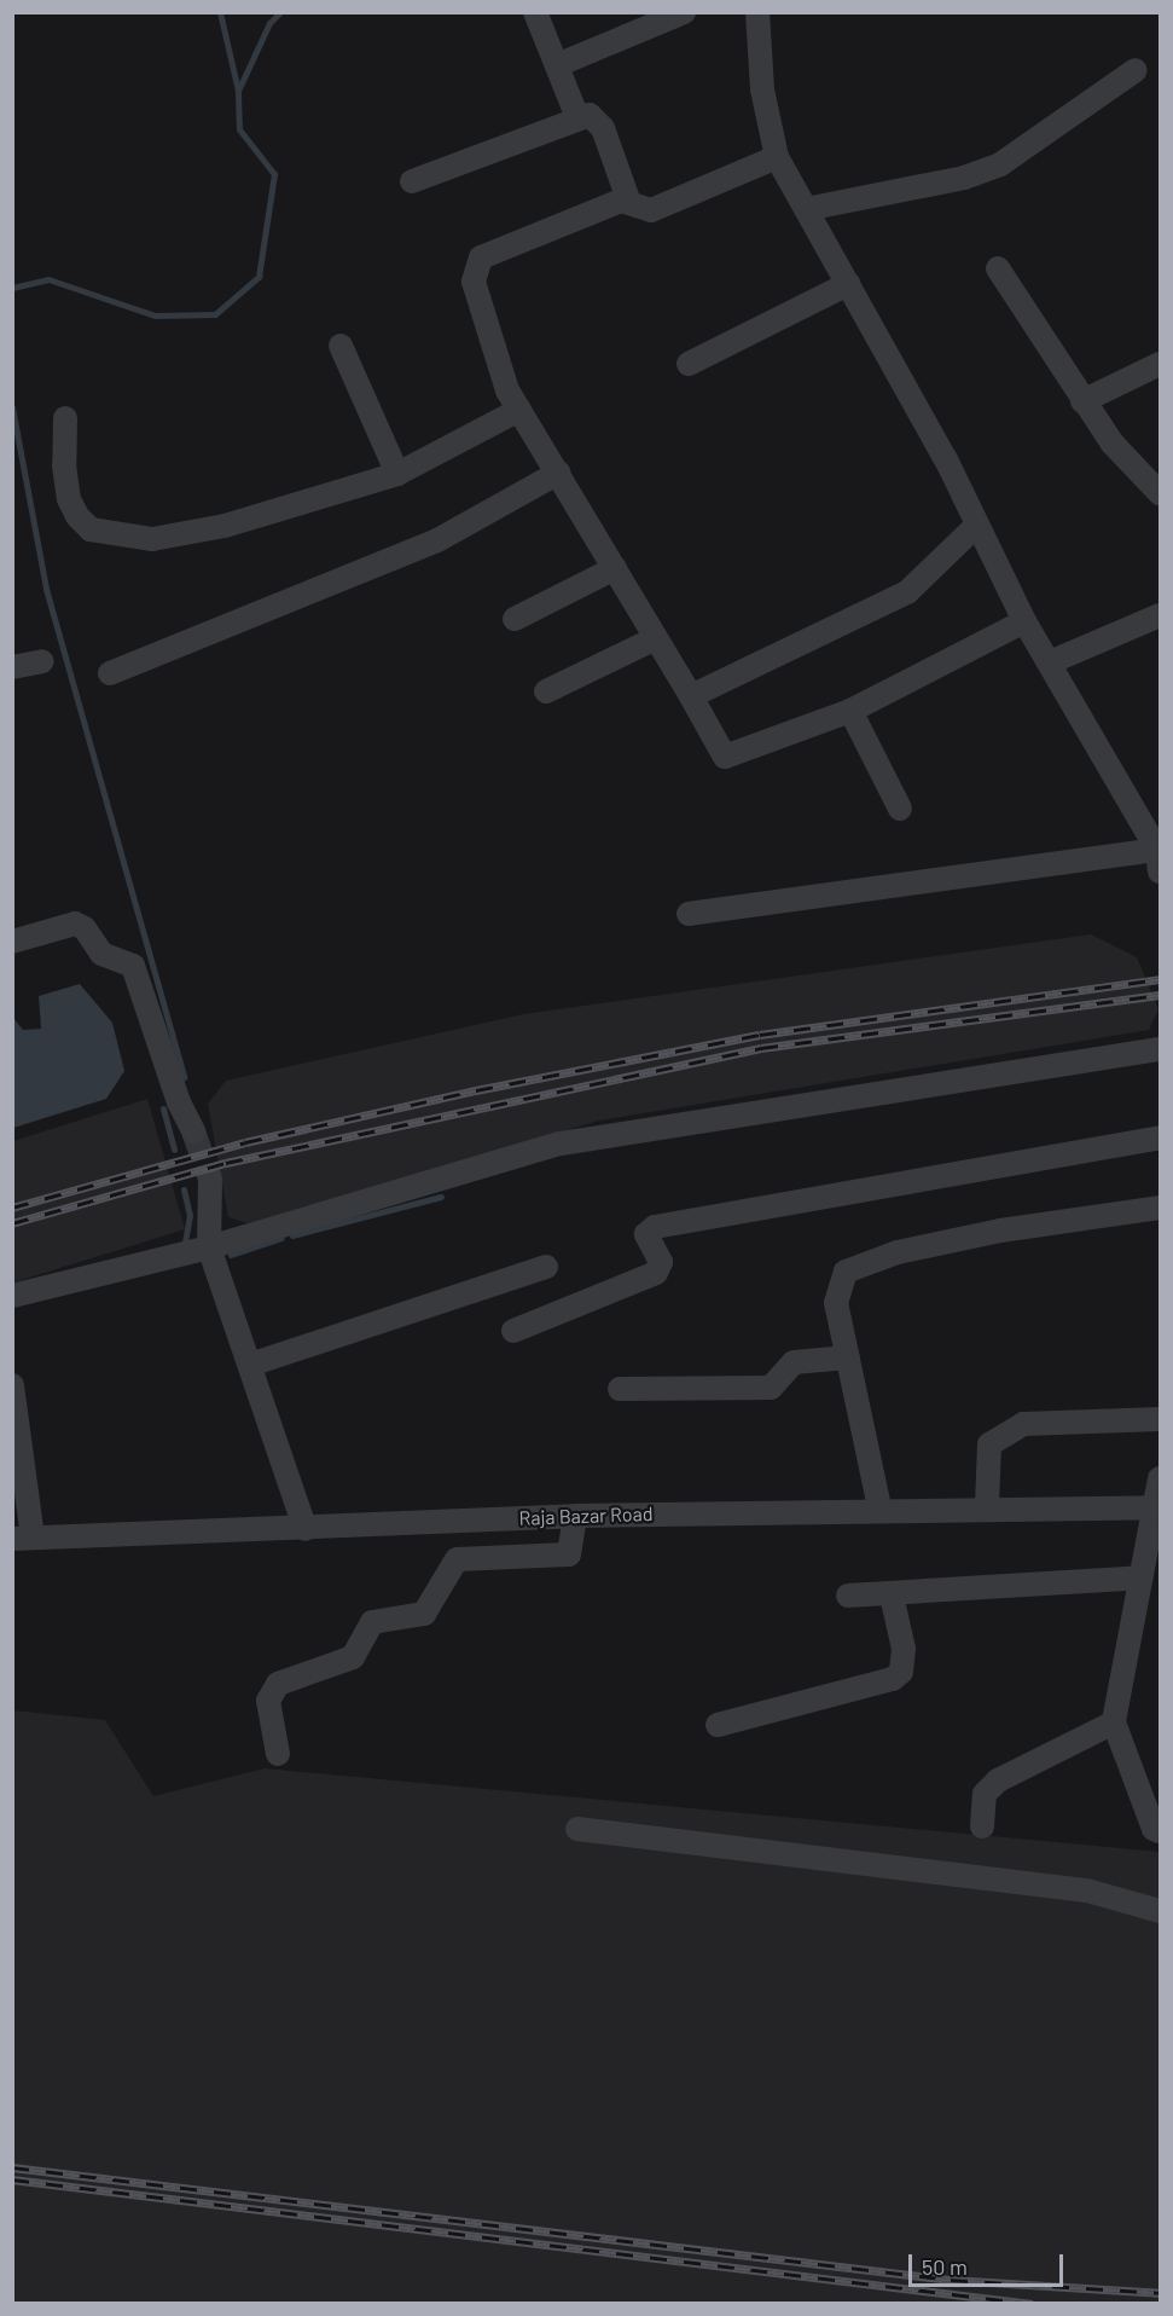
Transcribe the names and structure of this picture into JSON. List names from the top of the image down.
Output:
{
  "streets": {
    "street": ["Raja Bazar Road"]
  },
  "scale_bar": "50 m"
}
